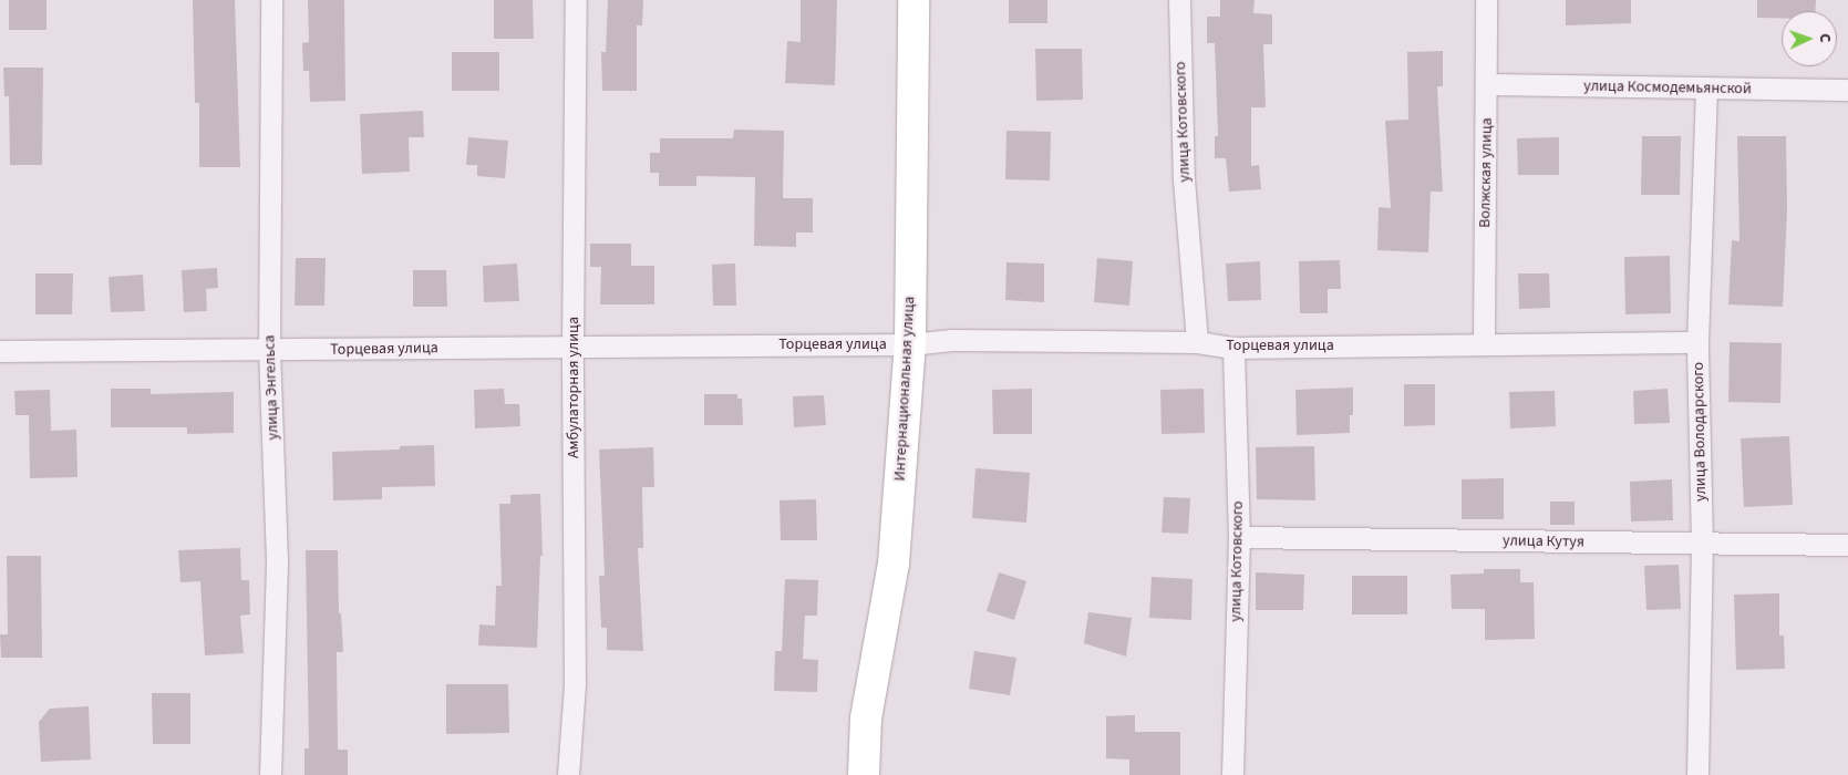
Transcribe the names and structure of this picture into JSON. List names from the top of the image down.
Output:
{
  "streets": {
    "street": [
      "улица Космодемьянской",
      "улица Котовского",
      "Волжская улица",
      "Торцевая улица",
      "улица Энгельса",
      "Амбулаторная улица",
      "Интернациональная улица",
      "улица Володарского",
      "улица Кутуя"
    ]
  },
  "crossings": [
    ["улица Космодемьянской", "Волжская улица"],
    ["улица Космодемьянской", "улица Володарского"],
    ["улица Котовского", "Торцевая улица"],
    ["улица Котовского", "улица Кутуя"],
    ["Волжская улица", "Торцевая улица"],
    ["Торцевая улица", "улица Энгельса"],
    ["Торцевая улица", "Амбулаторная улица"],
    ["Торцевая улица", "Интернациональная улица"],
    ["Торцевая улица", "улица Володарского"],
    ["улица Володарского", "улица Кутуя"]
  ],
  "north": "right"
}
